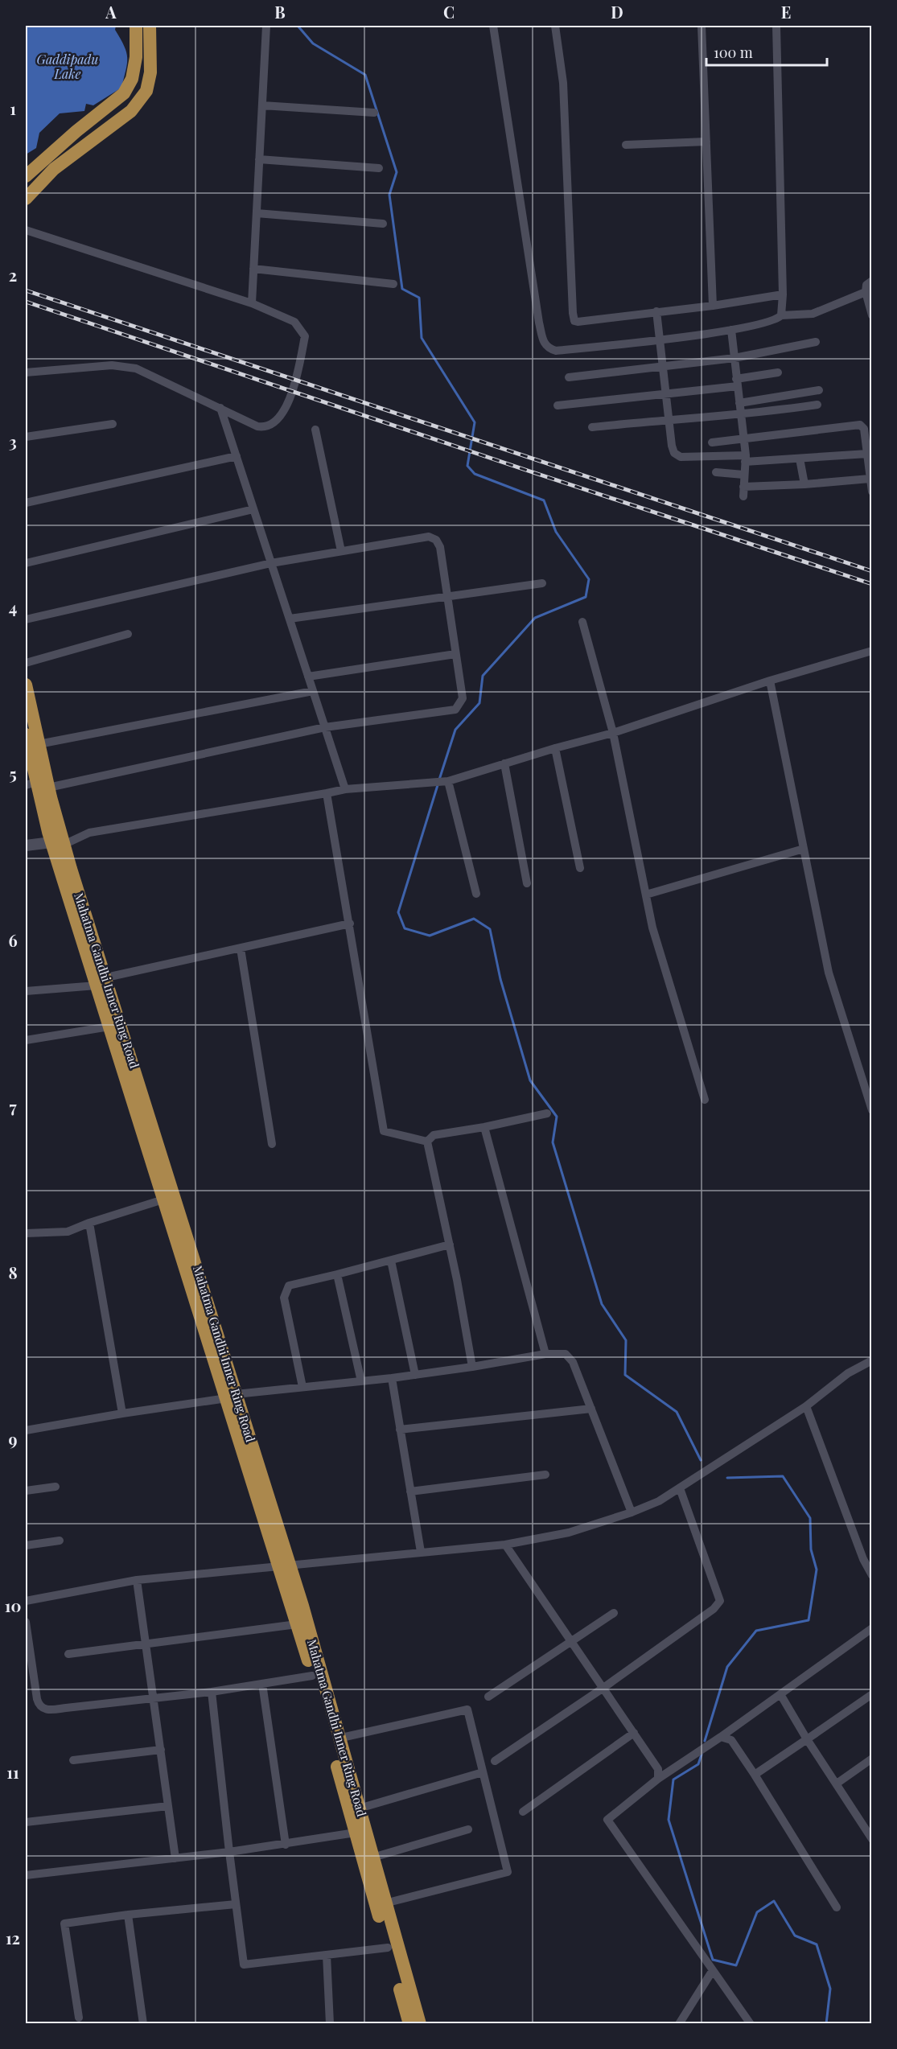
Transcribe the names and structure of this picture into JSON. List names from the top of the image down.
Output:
{
  "streets": {
    "main road": ["Mahatma Gandhi Inner Ring Road"]
  },
  "water": ["Gaddipadu Lake"],
  "scale_bar": "100 m",
  "grid": {
    "columns": [
      "A",
      "B",
      "C",
      "D",
      "E"
    ],
    "rows": [
      "1",
      "2",
      "3",
      "4",
      "5",
      "6",
      "7",
      "8",
      "9",
      "10",
      "11",
      "12"
    ]
  }
}
